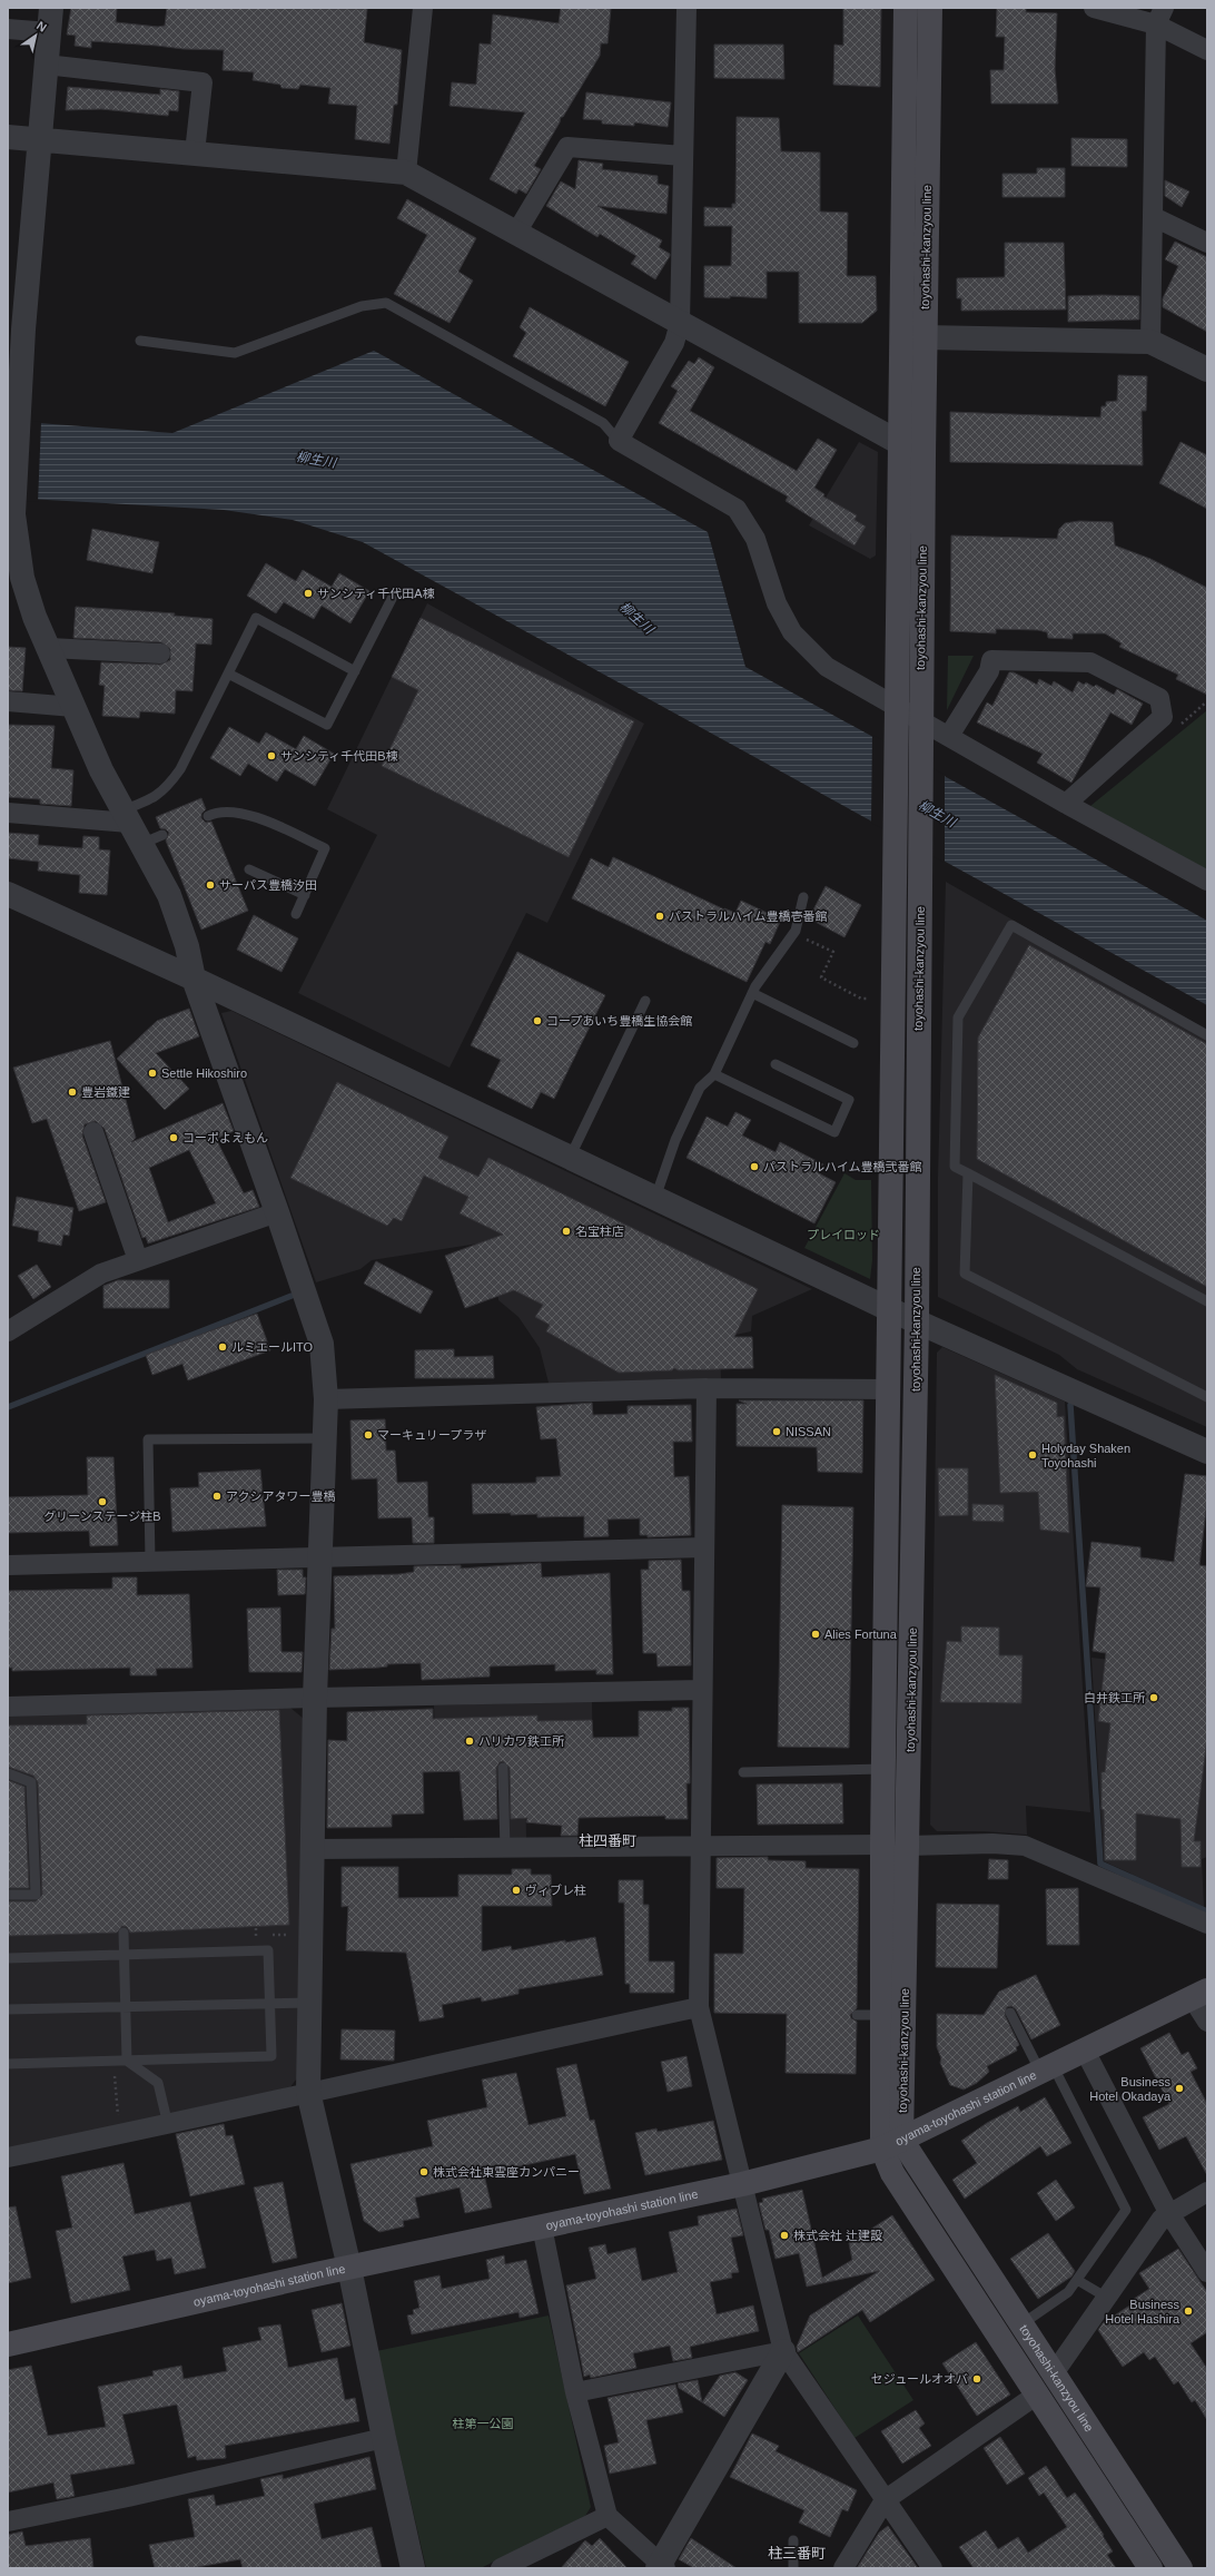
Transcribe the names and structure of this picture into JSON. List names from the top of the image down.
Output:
{
  "streets": {
    "main road": ["toyohashi-kanzyou line", "oyama-toyohashi station line"]
  },
  "crossings": [
    ["toyohashi-kanzyou line", "oyama-toyohashi station line"]
  ],
  "districts": ["柱四番町", "柱三番町"],
  "water": ["柳生川"],
  "parks": ["プレイロッド", "柱第一公園"],
  "places": [
    "サンシティ千代田A棟",
    "サンシティ千代田B棟",
    "サーパス豊橋汐田",
    "パストラルハイム豊橋壱番館",
    "コープあいち豊橋生協会館",
    "Settle Hikoshiro",
    "豊岩鐵建",
    "コーポよえもん",
    "パストラルハイム豊橋弐番館",
    "名宝柱店",
    "ルミエールITO",
    "NISSAN",
    "マーキュリープラザ",
    "Holyday Shaken Toyohashi",
    "アクシアタワー豊橋",
    "グリーンステージ柱B",
    "Alies Fortuna",
    "白井鉄工所",
    "ハリカワ鉄工所",
    "ヴィブレ柱",
    "Business Hotel Okadaya",
    "株式会社東雲座カンパニー",
    "株式会社 辻建設",
    "Business Hotel Hashira",
    "セジュールオオバ"
  ],
  "north": "top right"
}
